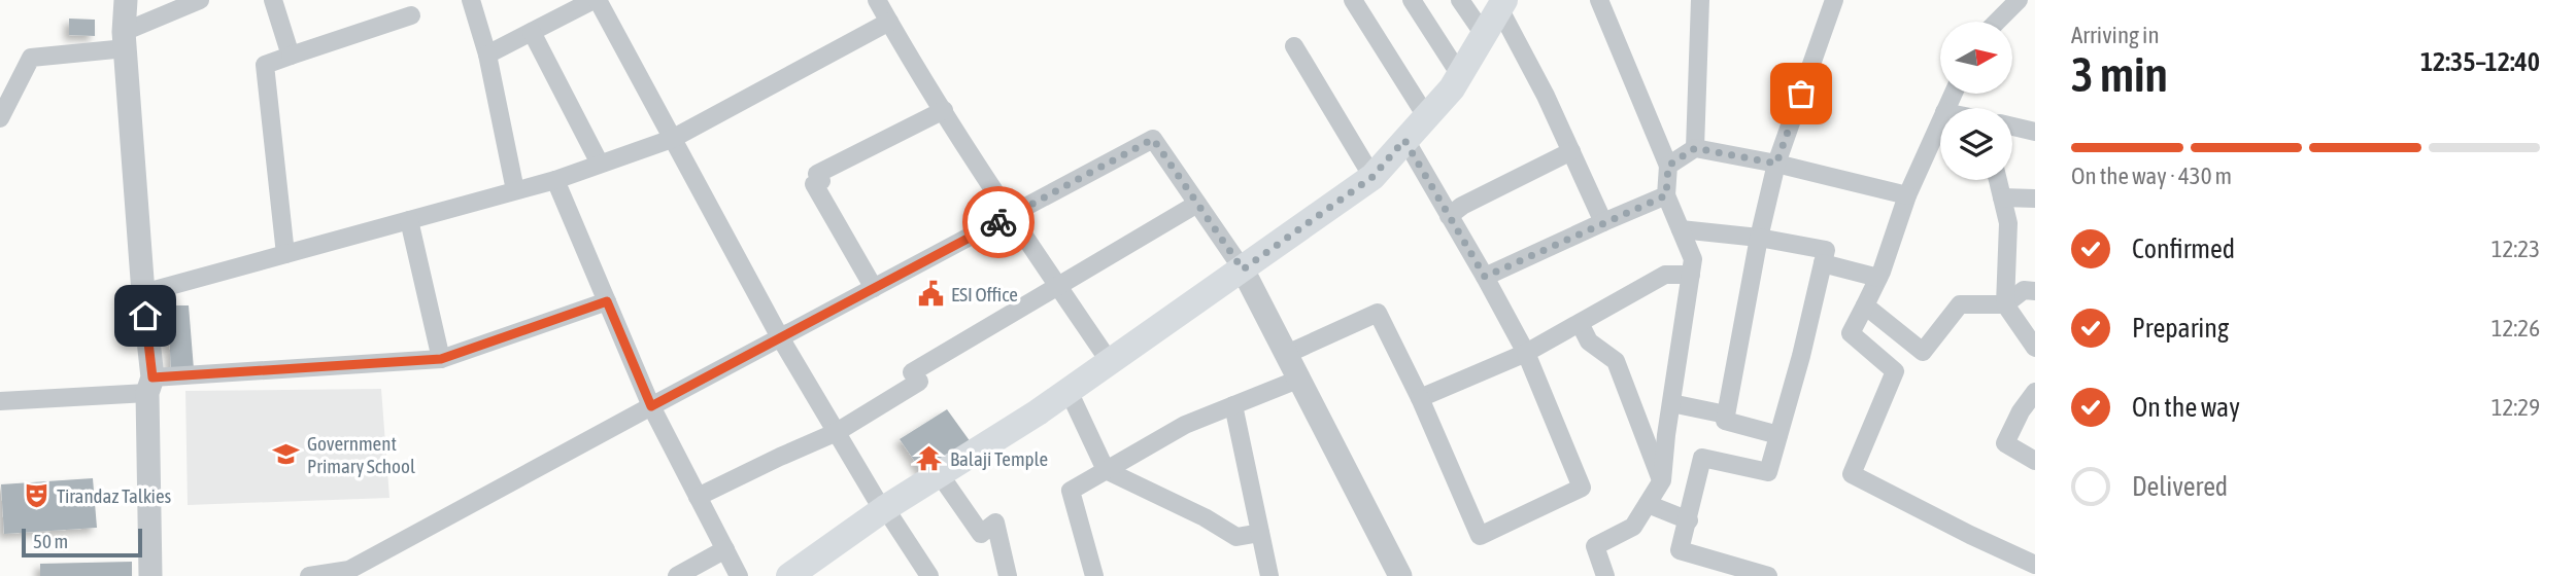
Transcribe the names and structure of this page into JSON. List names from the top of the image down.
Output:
{
  "places": {
    "public building": ["ESI Office"],
    "school or university": ["Government Primary School"],
    "temple": ["Balaji Temple"],
    "theatre": ["Tirandaz Talkies"]
  },
  "scale_bar": "50 m",
  "north": "right",
  "page": {
    "heading": ["3 min", "Arriving in", "12:35–12:40"],
    "bar": "On the way · 430 m",
    "list": [
      ["Confirmed", "12:23"],
      ["Preparing", "12:26"],
      ["On the way", "12:29"],
      "Delivered"
    ],
    "scale": "50 m"
  }
}
